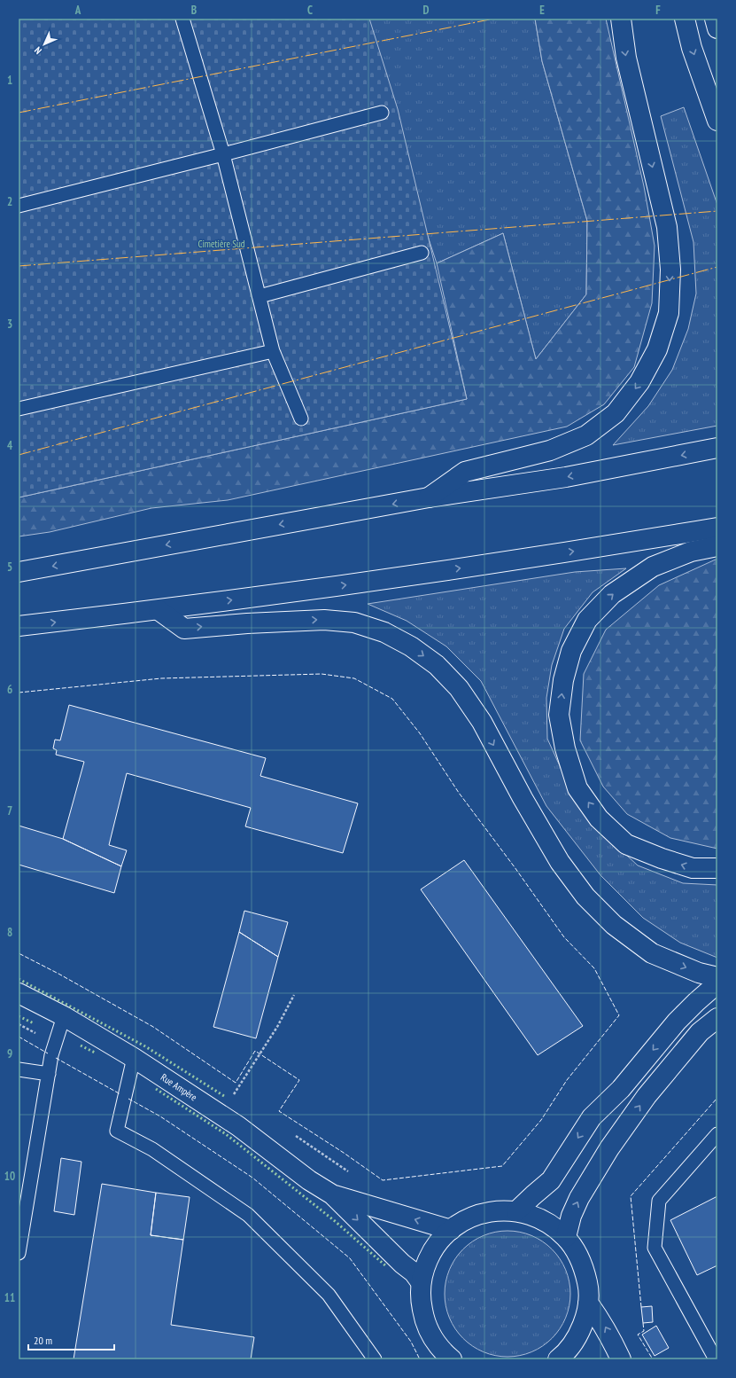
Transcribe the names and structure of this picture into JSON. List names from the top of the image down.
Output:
{
  "streets": {
    "main road": ["Rue Ampère"]
  },
  "parks": ["Cimetière Sud"],
  "scale_bar": "20 m",
  "north": "bottom left",
  "grid": {
    "columns": [
      "A",
      "B",
      "C",
      "D",
      "E",
      "F"
    ],
    "rows": [
      "1",
      "2",
      "3",
      "4",
      "5",
      "6",
      "7",
      "8",
      "9",
      "10",
      "11"
    ]
  }
}
